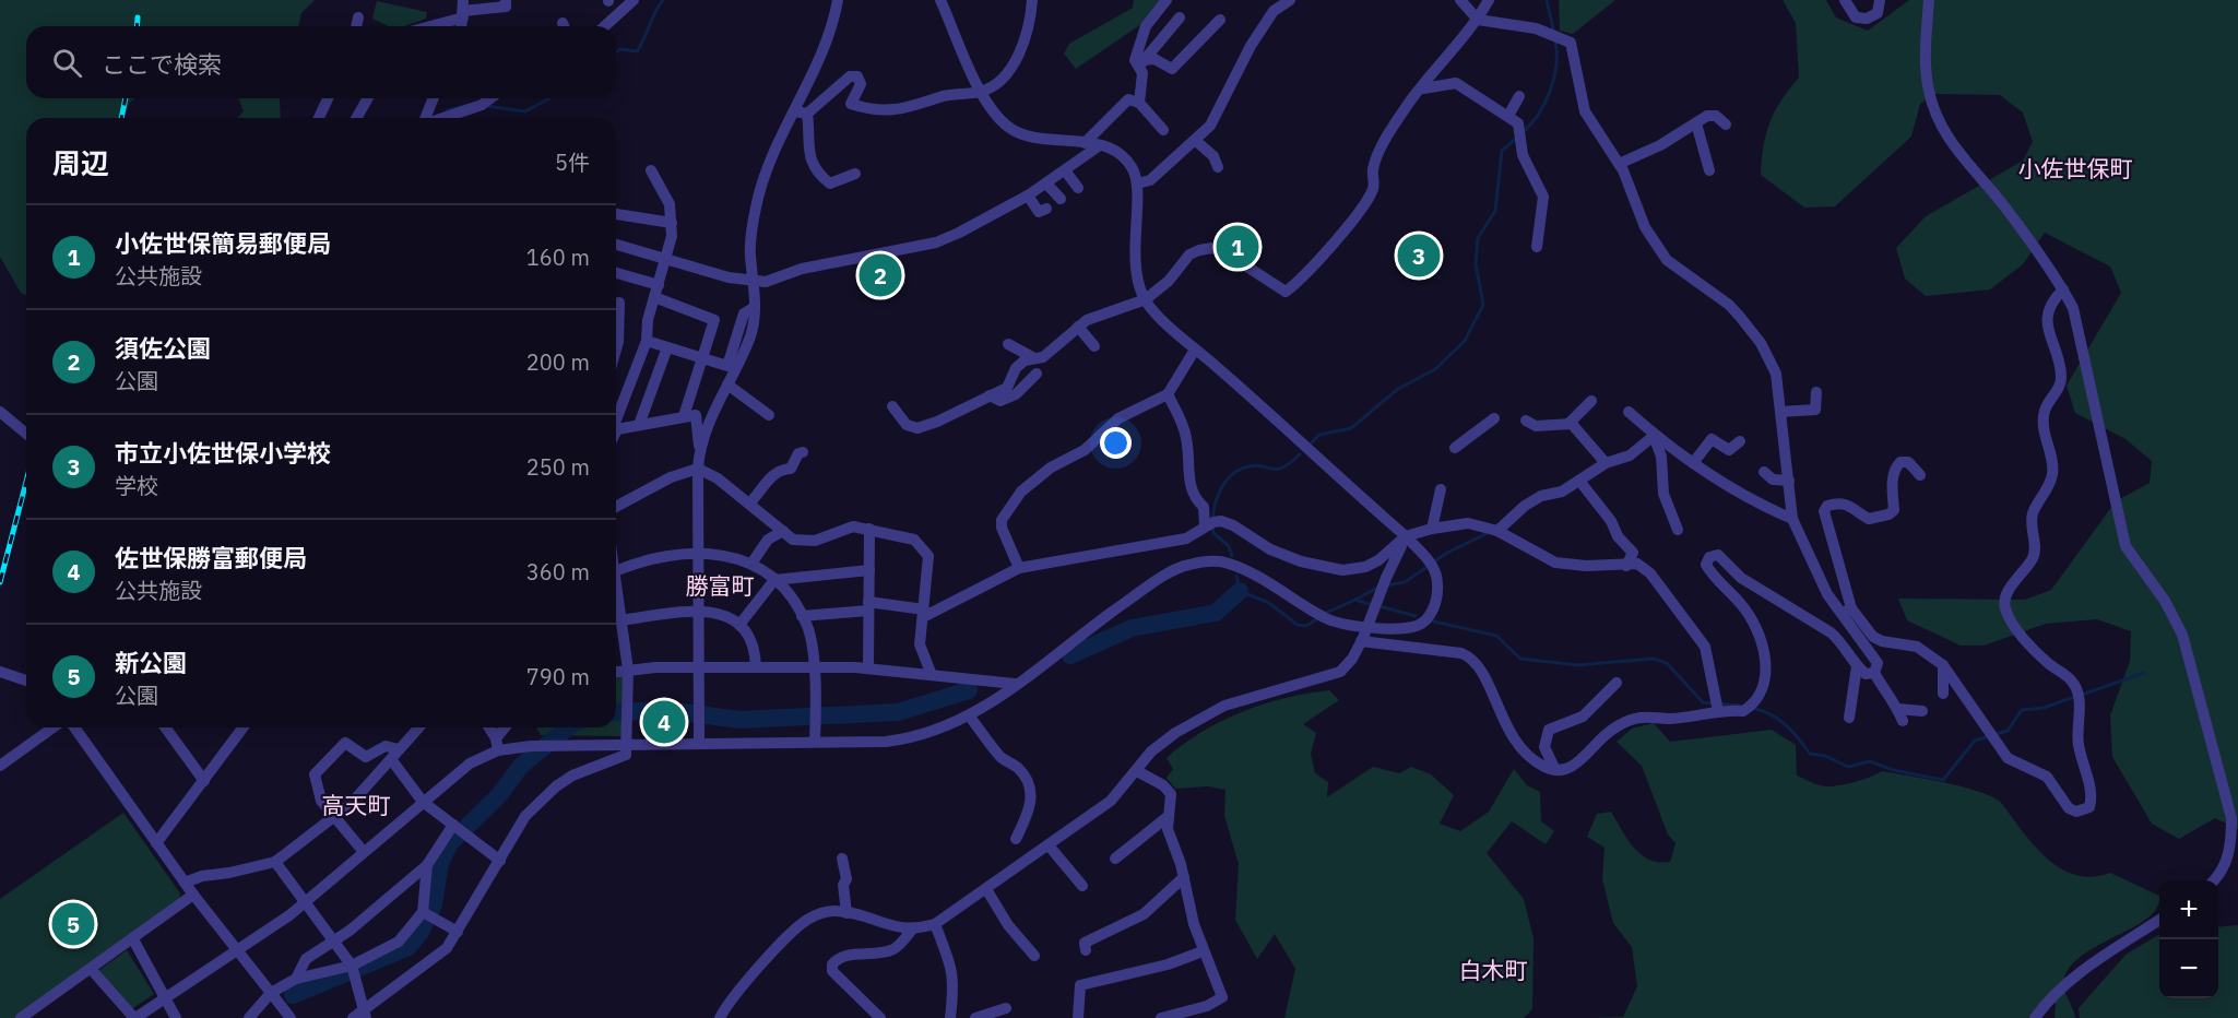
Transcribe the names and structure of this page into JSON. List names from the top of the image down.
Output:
{
  "districts": [
    "小佐世保町",
    "勝富町",
    "高天町",
    "白木町"
  ],
  "page": {
    "search": "ここで検索",
    "heading": ["周辺", "5件"],
    "list": [
      {
        "mark": "1",
        "name": "小佐世保簡易郵便局",
        "note": "公共施設",
        "value": "160 m"
      },
      {
        "mark": "2",
        "name": "須佐公園",
        "note": "公園",
        "value": "200 m"
      },
      {
        "mark": "3",
        "name": "市立小佐世保小学校",
        "note": "学校",
        "value": "250 m"
      },
      {
        "mark": "4",
        "name": "佐世保勝富郵便局",
        "note": "公共施設",
        "value": "360 m"
      },
      {
        "mark": "5",
        "name": "新公園",
        "note": "公園",
        "value": "790 m"
      }
    ],
    "pins": [
      "1",
      "3",
      "2",
      "4",
      "5"
    ],
    "map_buttons": ["+", "−"]
  }
}
